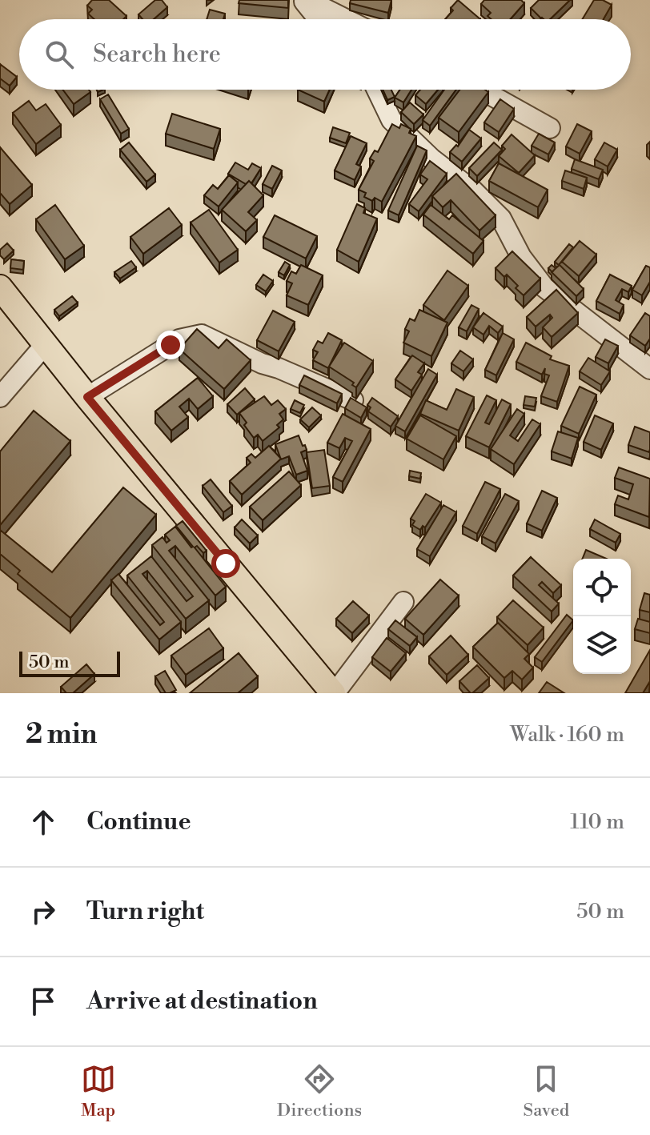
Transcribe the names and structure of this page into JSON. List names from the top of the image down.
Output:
{
  "scale_bar": "50 m",
  "page": {
    "search": "Search here",
    "scale": "50 m",
    "heading": ["2 min", "Walk · 160 m"],
    "list": [
      ["Continue", "110 m"],
      ["Turn right", "50 m"],
      "Arrive at destination"
    ],
    "nav": ["Map", "Directions", "Saved"]
  }
}
